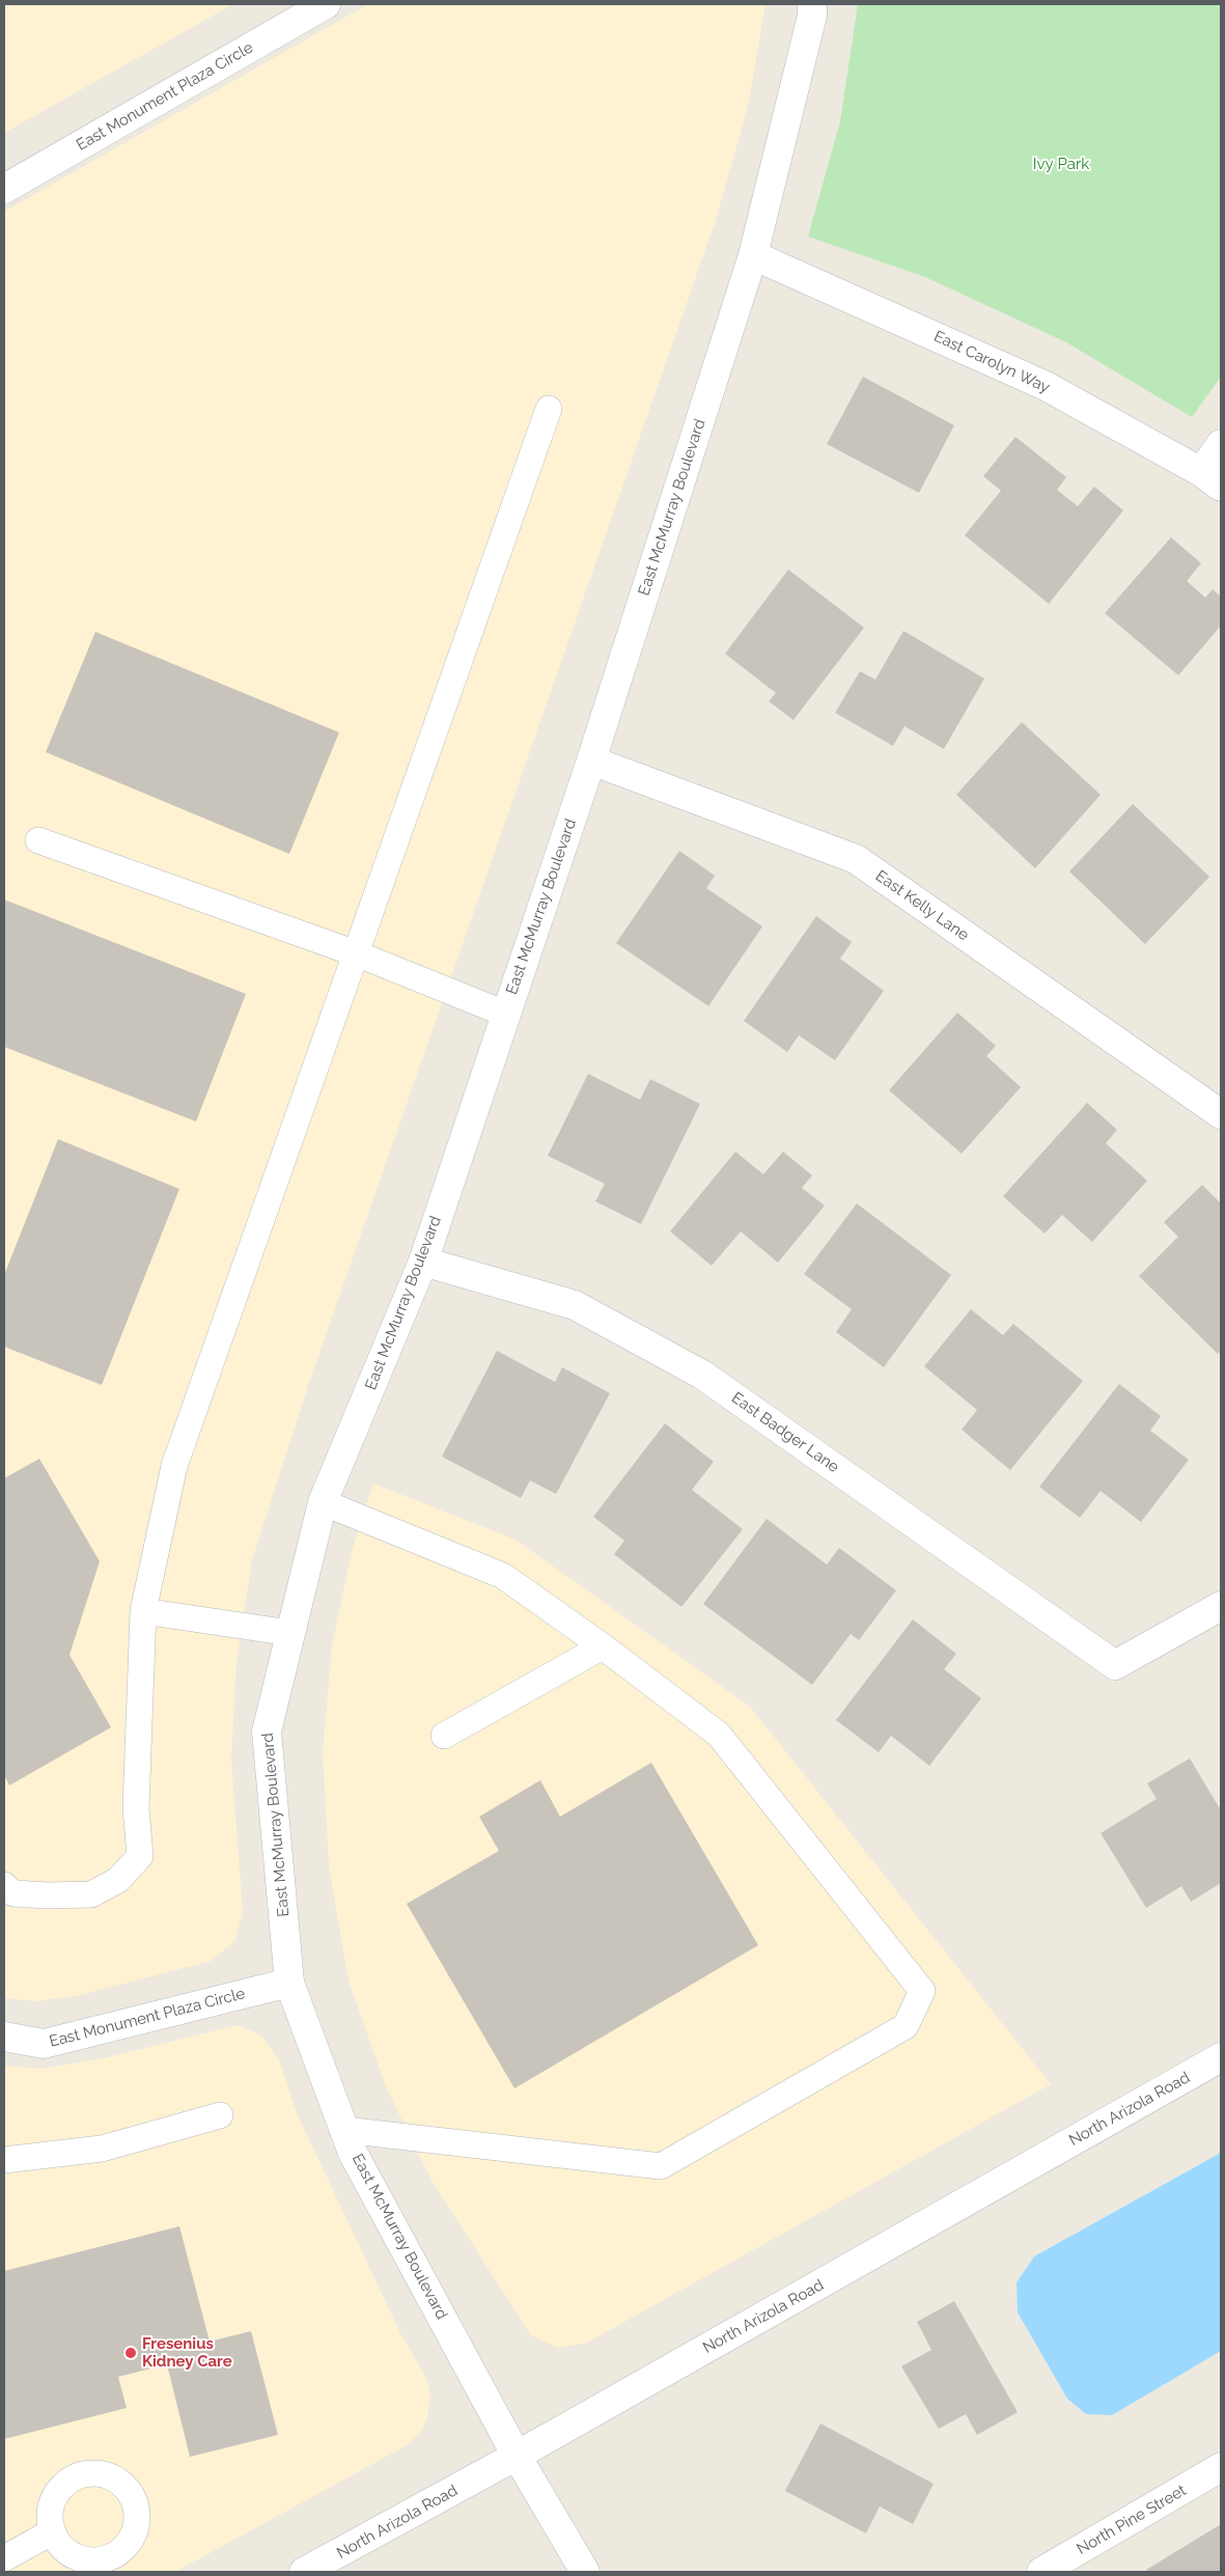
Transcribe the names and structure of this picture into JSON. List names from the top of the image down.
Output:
{
  "streets": {
    "street": [
      "East Monument Plaza Circle",
      "East Carolyn Way",
      "East McMurray Boulevard",
      "East Kelly Lane",
      "East Badger Lane",
      "North Arizola Road",
      "North Pine Street"
    ]
  },
  "crossings": [
    ["East Monument Plaza Circle", "East McMurray Boulevard"],
    ["East Carolyn Way", "East McMurray Boulevard"],
    ["East McMurray Boulevard", "East Kelly Lane"],
    ["East McMurray Boulevard", "East Badger Lane"],
    ["East McMurray Boulevard", "North Arizola Road"]
  ],
  "parks": ["Ivy Park"],
  "places": ["Fresenius Kidney Care"]
}
